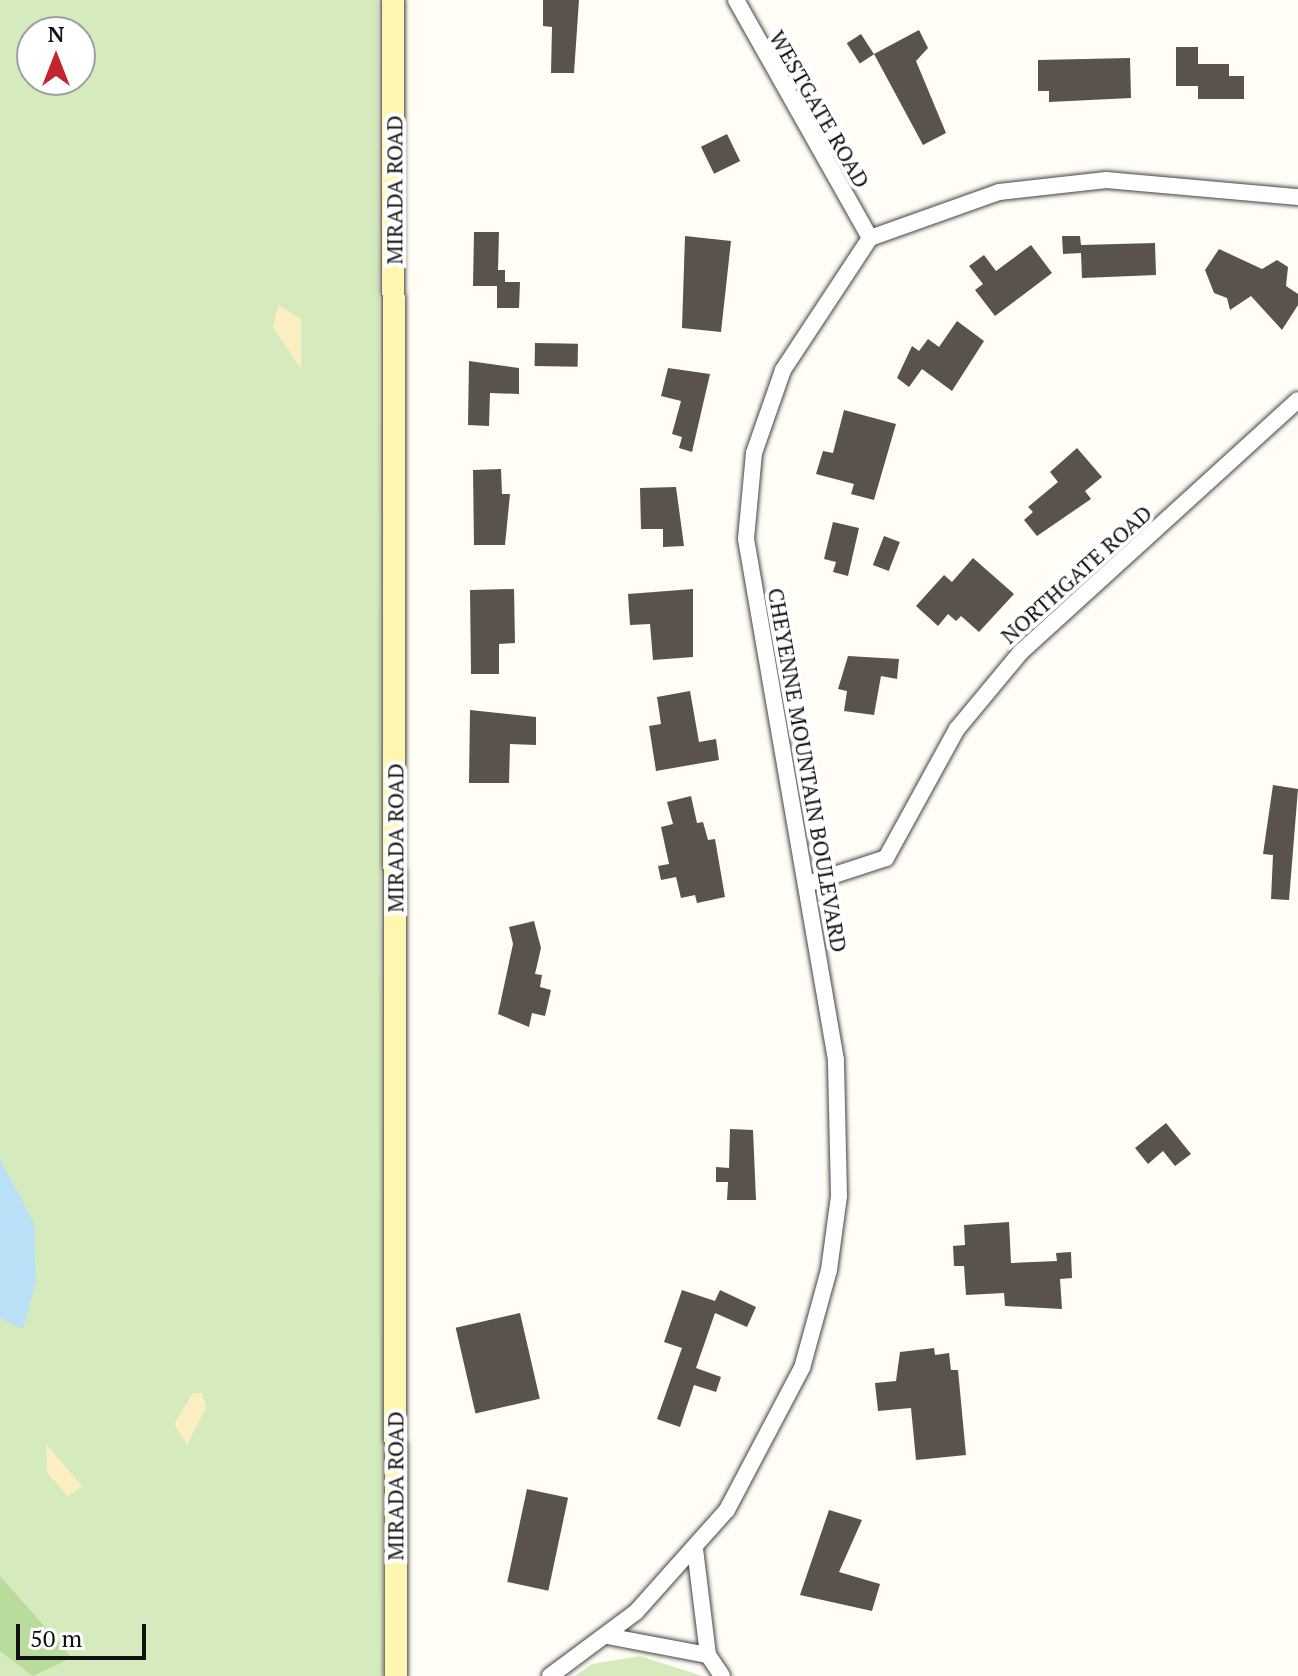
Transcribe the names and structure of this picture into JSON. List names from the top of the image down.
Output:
{
  "streets": {
    "street": [
      "WESTGATE ROAD",
      "MIRADA ROAD",
      "NORTHGATE ROAD",
      "CHEYENNE MOUNTAIN BOULEVARD"
    ]
  },
  "crossings": [
    ["WESTGATE ROAD", "CHEYENNE MOUNTAIN BOULEVARD"],
    ["NORTHGATE ROAD", "CHEYENNE MOUNTAIN BOULEVARD"]
  ],
  "scale_bar": "50 m",
  "north": "top"
}
